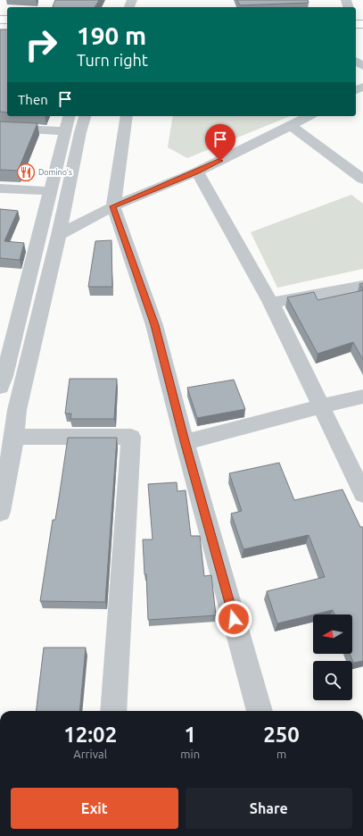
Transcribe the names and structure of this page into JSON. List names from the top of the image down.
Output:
{
  "places": {
    "restaurant": ["Domino's"]
  },
  "north": "left",
  "page": {
    "turn": ["190 m", "Turn right"],
    "then": "Then",
    "eta": [
      "12:02",
      "Arrival",
      "1",
      "min",
      "250",
      "m"
    ],
    "buttons": ["Exit", "Share"]
  }
}
